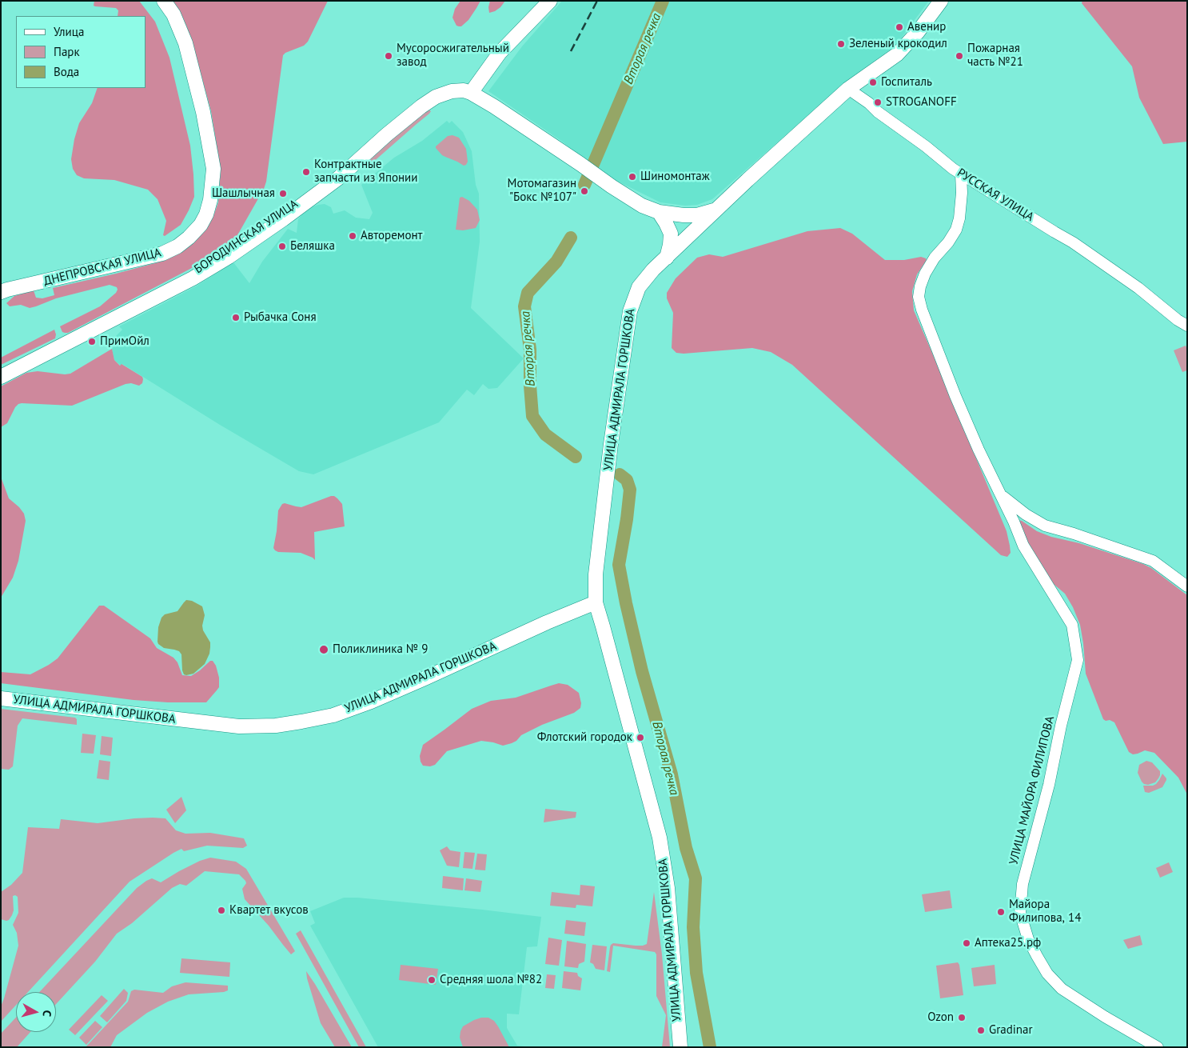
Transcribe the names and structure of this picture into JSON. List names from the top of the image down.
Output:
{
  "streets": {
    "main road": ["БОРОДИНСКАЯ УЛИЦА", "ДНЕПРОВСКАЯ УЛИЦА", "УЛИЦА АДМИРАЛА ГОРШКОВА"],
    "street": ["РУССКАЯ УЛИЦА", "УЛИЦА МАЙОРА ФИЛИПОВА"]
  },
  "crossings": [
    ["РУССКАЯ УЛИЦА", "УЛИЦА МАЙОРА ФИЛИПОВА"]
  ],
  "water": ["Вторая речка"],
  "places": [
    "Авенир",
    "Зеленый крокодил",
    "Мусоросжигательный завод",
    "Пожарная часть №21",
    "Госпиталь",
    "STROGANOFF",
    "Контрактные запчасти из Японии",
    "Шиномонтаж",
    "Мотомагазин \"Бокс №107\"",
    "Шашлычная",
    "Авторемонт",
    "Беляшка",
    "Рыбачка Соня",
    "ПримОйл",
    "Поликлиника № 9",
    "Флотский городок",
    "Квартет вкусов",
    "Майора Филипова, 14",
    "Аптека25.рф",
    "Средняя шола №82",
    "Ozon",
    "Gradinar"
  ],
  "legend": ["Улица", "Парк", "Вода"],
  "north": "right"
}
